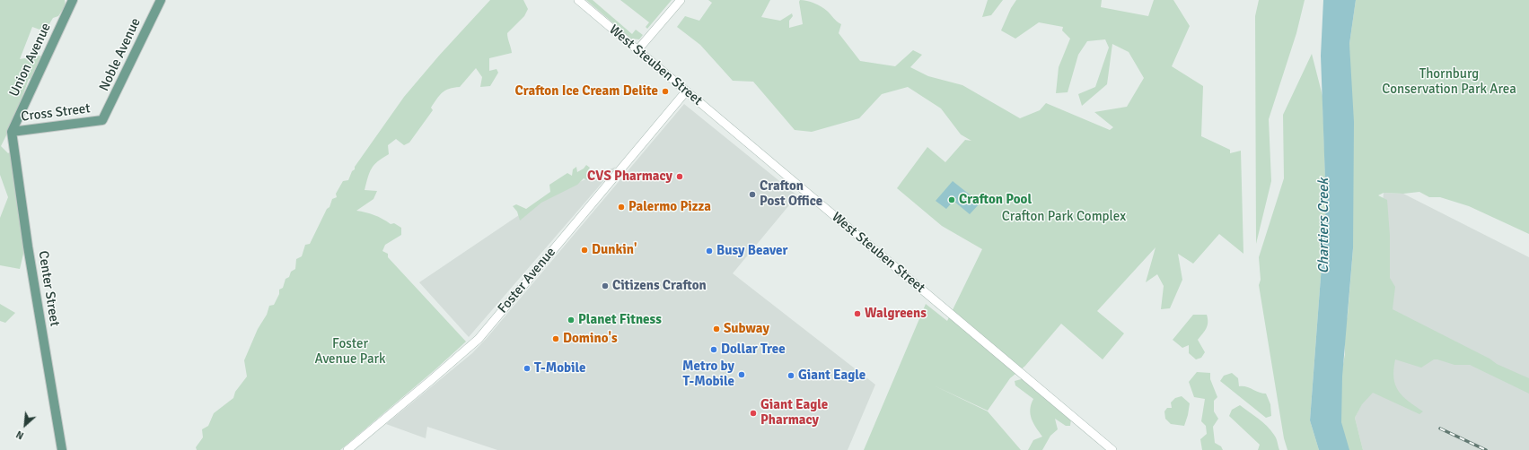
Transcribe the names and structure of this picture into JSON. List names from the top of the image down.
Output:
{
  "streets": {
    "main road": [
      "Noble Avenue",
      "Union Avenue",
      "West Steuben Street",
      "Cross Street",
      "Foster Avenue",
      "Center Street"
    ]
  },
  "crossings": [
    ["Noble Avenue", "Cross Street"],
    ["Union Avenue", "Cross Street"],
    ["Union Avenue", "Center Street"],
    ["West Steuben Street", "Foster Avenue"],
    ["Cross Street", "Center Street"]
  ],
  "water": ["Chartiers Creek"],
  "parks": ["Thornburg Conservation Park Area", "Crafton Park Complex", "Foster Avenue Park"],
  "places": [
    "Crafton Ice Cream Delite",
    "CVS Pharmacy",
    "Crafton Post Office",
    "Crafton Pool",
    "Palermo Pizza",
    "Dunkin'",
    "Busy Beaver",
    "Citizens Crafton",
    "Walgreens",
    "Planet Fitness",
    "Subway",
    "Domino's",
    "Dollar Tree",
    "T-Mobile",
    "Metro by T-Mobile",
    "Giant Eagle",
    "Giant Eagle Pharmacy"
  ],
  "north": "bottom left"
}
